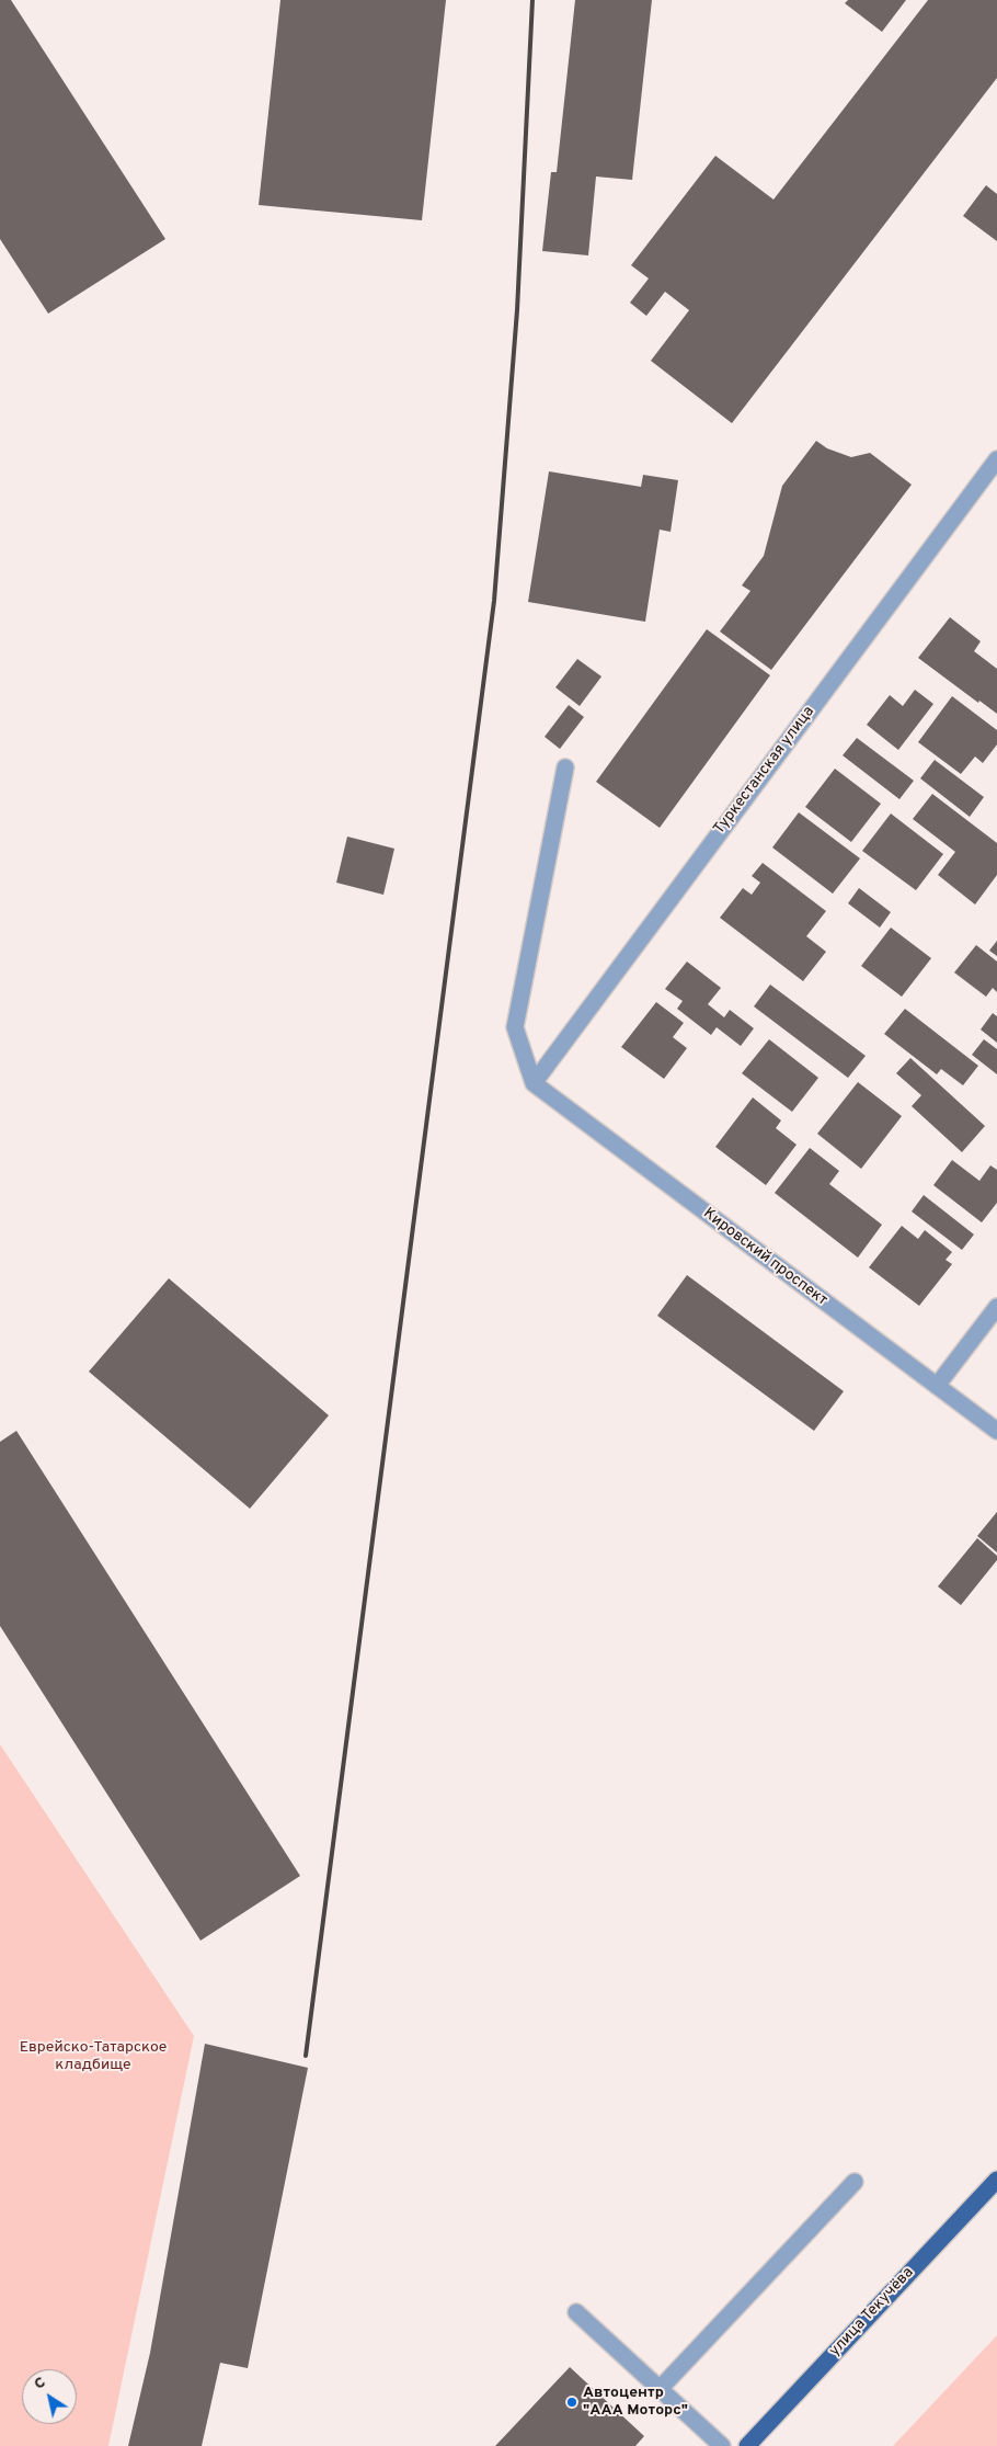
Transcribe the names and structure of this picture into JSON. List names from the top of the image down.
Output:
{
  "streets": {
    "main road": ["улица Текучёва"],
    "street": ["Туркестанская улица", "Кировский проспект"]
  },
  "crossings": [
    ["Туркестанская улица", "Кировский проспект"]
  ],
  "parks": ["Еврейско-Татарское кладбище"],
  "places": ["Автоцентр \"ААА Моторс\""],
  "north": "top left"
}
